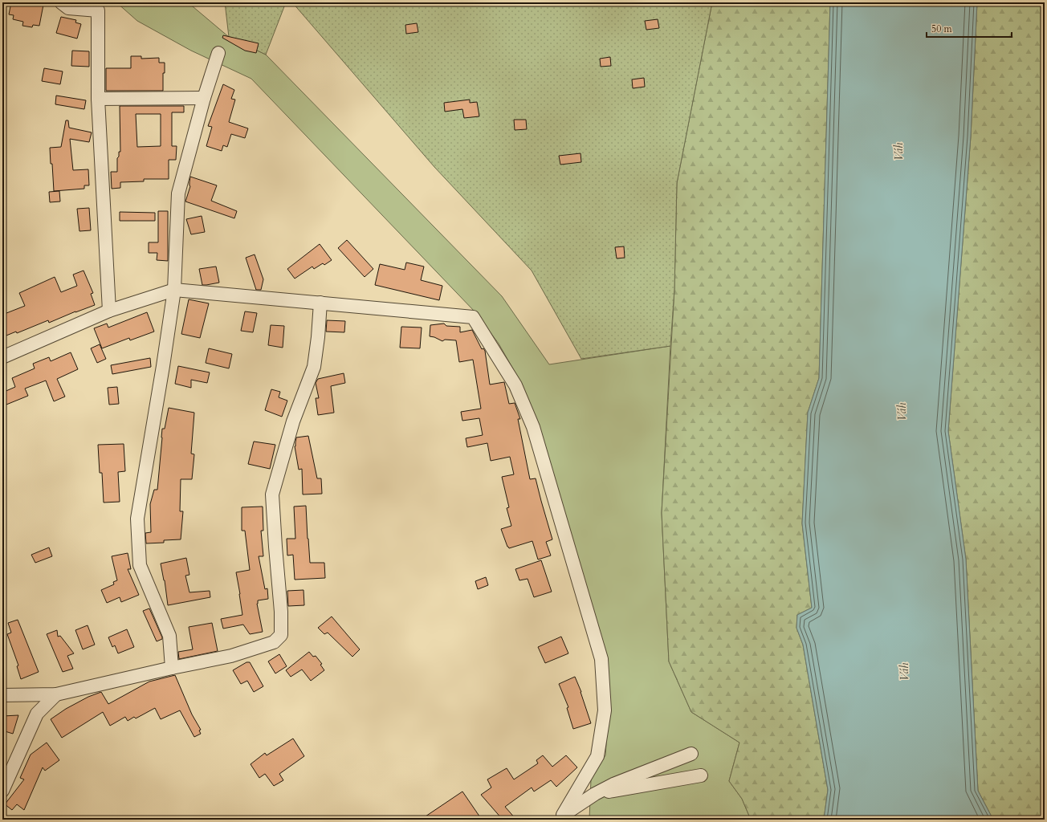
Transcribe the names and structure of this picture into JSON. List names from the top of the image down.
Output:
{
  "water": ["Váh"],
  "scale_bar": "50 m"
}
